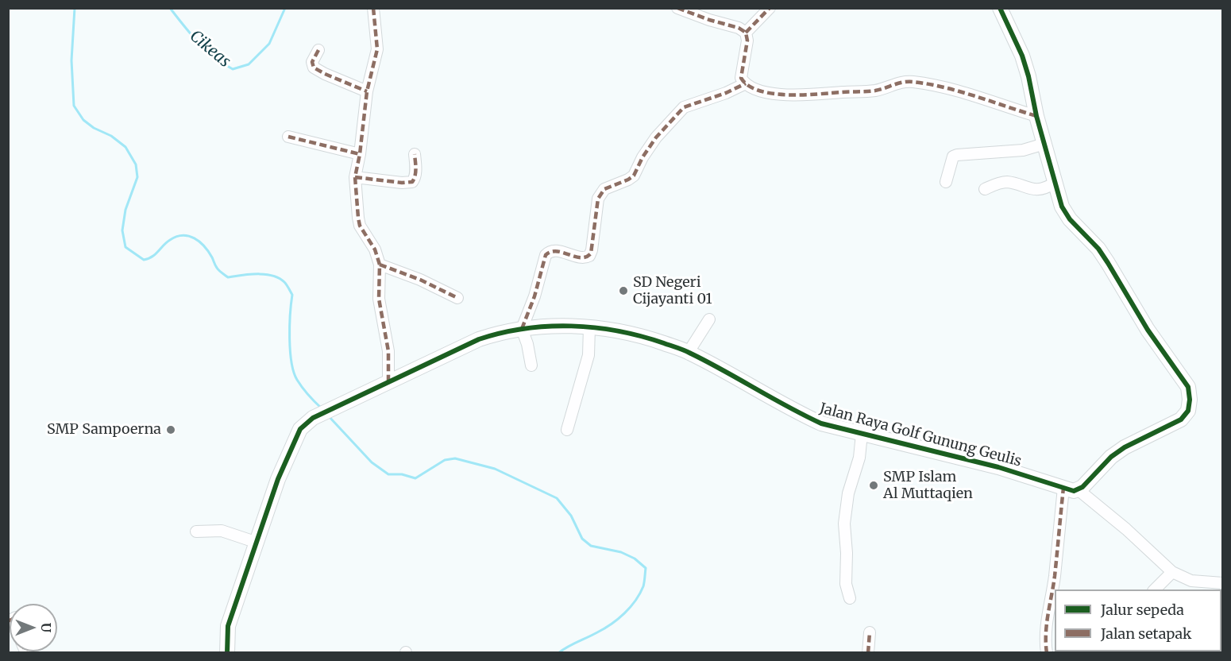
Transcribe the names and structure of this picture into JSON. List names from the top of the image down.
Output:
{
  "streets": {
    "main road": ["Jalan Raya Golf Gunung Geulis"]
  },
  "water": ["Cikeas"],
  "places": ["SD Negeri Cijayanti 01", "SMP Sampoerna", "SMP Islam Al Muttaqien"],
  "legend": ["Jalur sepeda", "Jalan setapak"],
  "north": "right"
}
